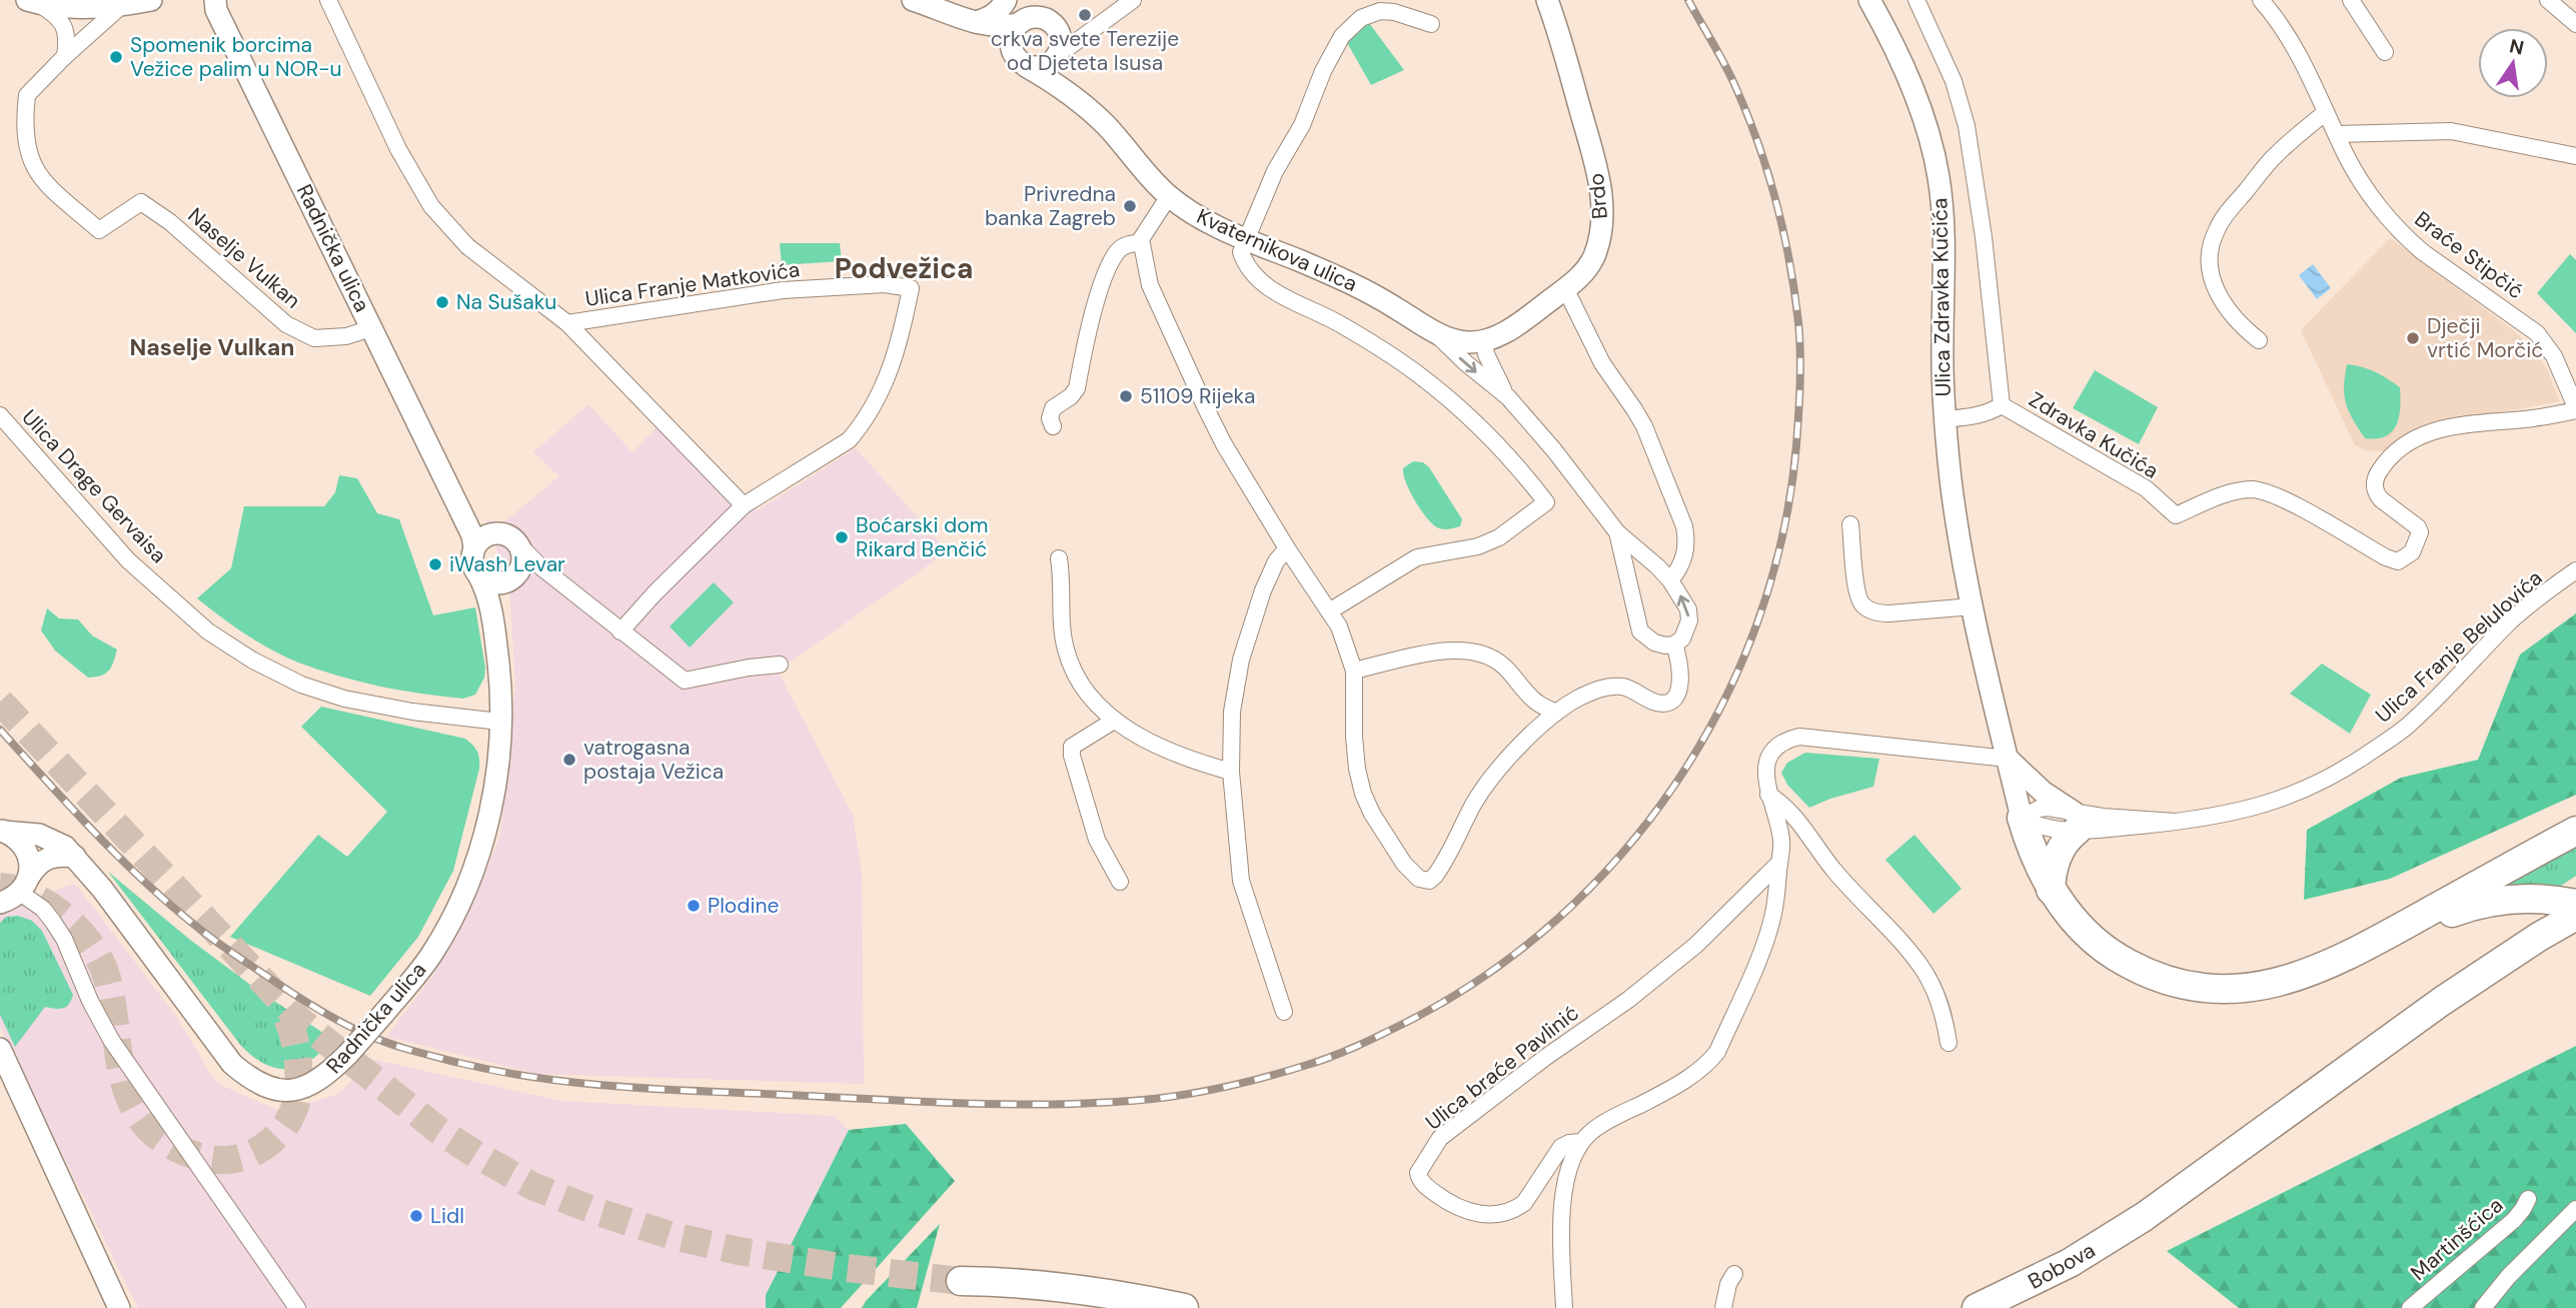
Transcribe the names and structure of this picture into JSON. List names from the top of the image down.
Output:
{
  "streets": {
    "highway": ["Bobova"],
    "main road": [
      "Brdo",
      "Radnička ulica",
      "Kvaternikova ulica",
      "Ulica Zdravka Kučića"
    ],
    "street": [
      "Braće Stipčić",
      "Naselje Vulkan",
      "Ulica Franje Matkovića",
      "Zdravka Kučića",
      "Ulica Drage Gervaisa",
      "Ulica Franje Belulovića",
      "Ulica braće Pavlinić",
      "Martinšćica"
    ]
  },
  "crossings": [
    ["Brdo", "Kvaternikova ulica"],
    ["Radnička ulica", "Naselje Vulkan"],
    ["Radnička ulica", "Ulica Drage Gervaisa"],
    ["Braće Stipčić", "Zdravka Kučića"],
    ["Ulica Zdravka Kučića", "Zdravka Kučića"],
    ["Ulica Zdravka Kučića", "Ulica Franje Belulovića"],
    ["Ulica Zdravka Kučića", "Ulica braće Pavlinić"]
  ],
  "districts": ["Podvežica", "Naselje Vulkan"],
  "places": [
    "crkva svete Terezije od Djeteta Isusa",
    "Spomenik borcima Vežice palim u NOR-u",
    "Privredna banka Zagreb",
    "Na Sušaku",
    "Dječji vrtić Morčić",
    "51109 Rijeka",
    "Boćarski dom Rikard Benčić",
    "iWash Levar",
    "vatrogasna postaja Vežica",
    "Plodine",
    "Lidl"
  ],
  "north": "top"
}
